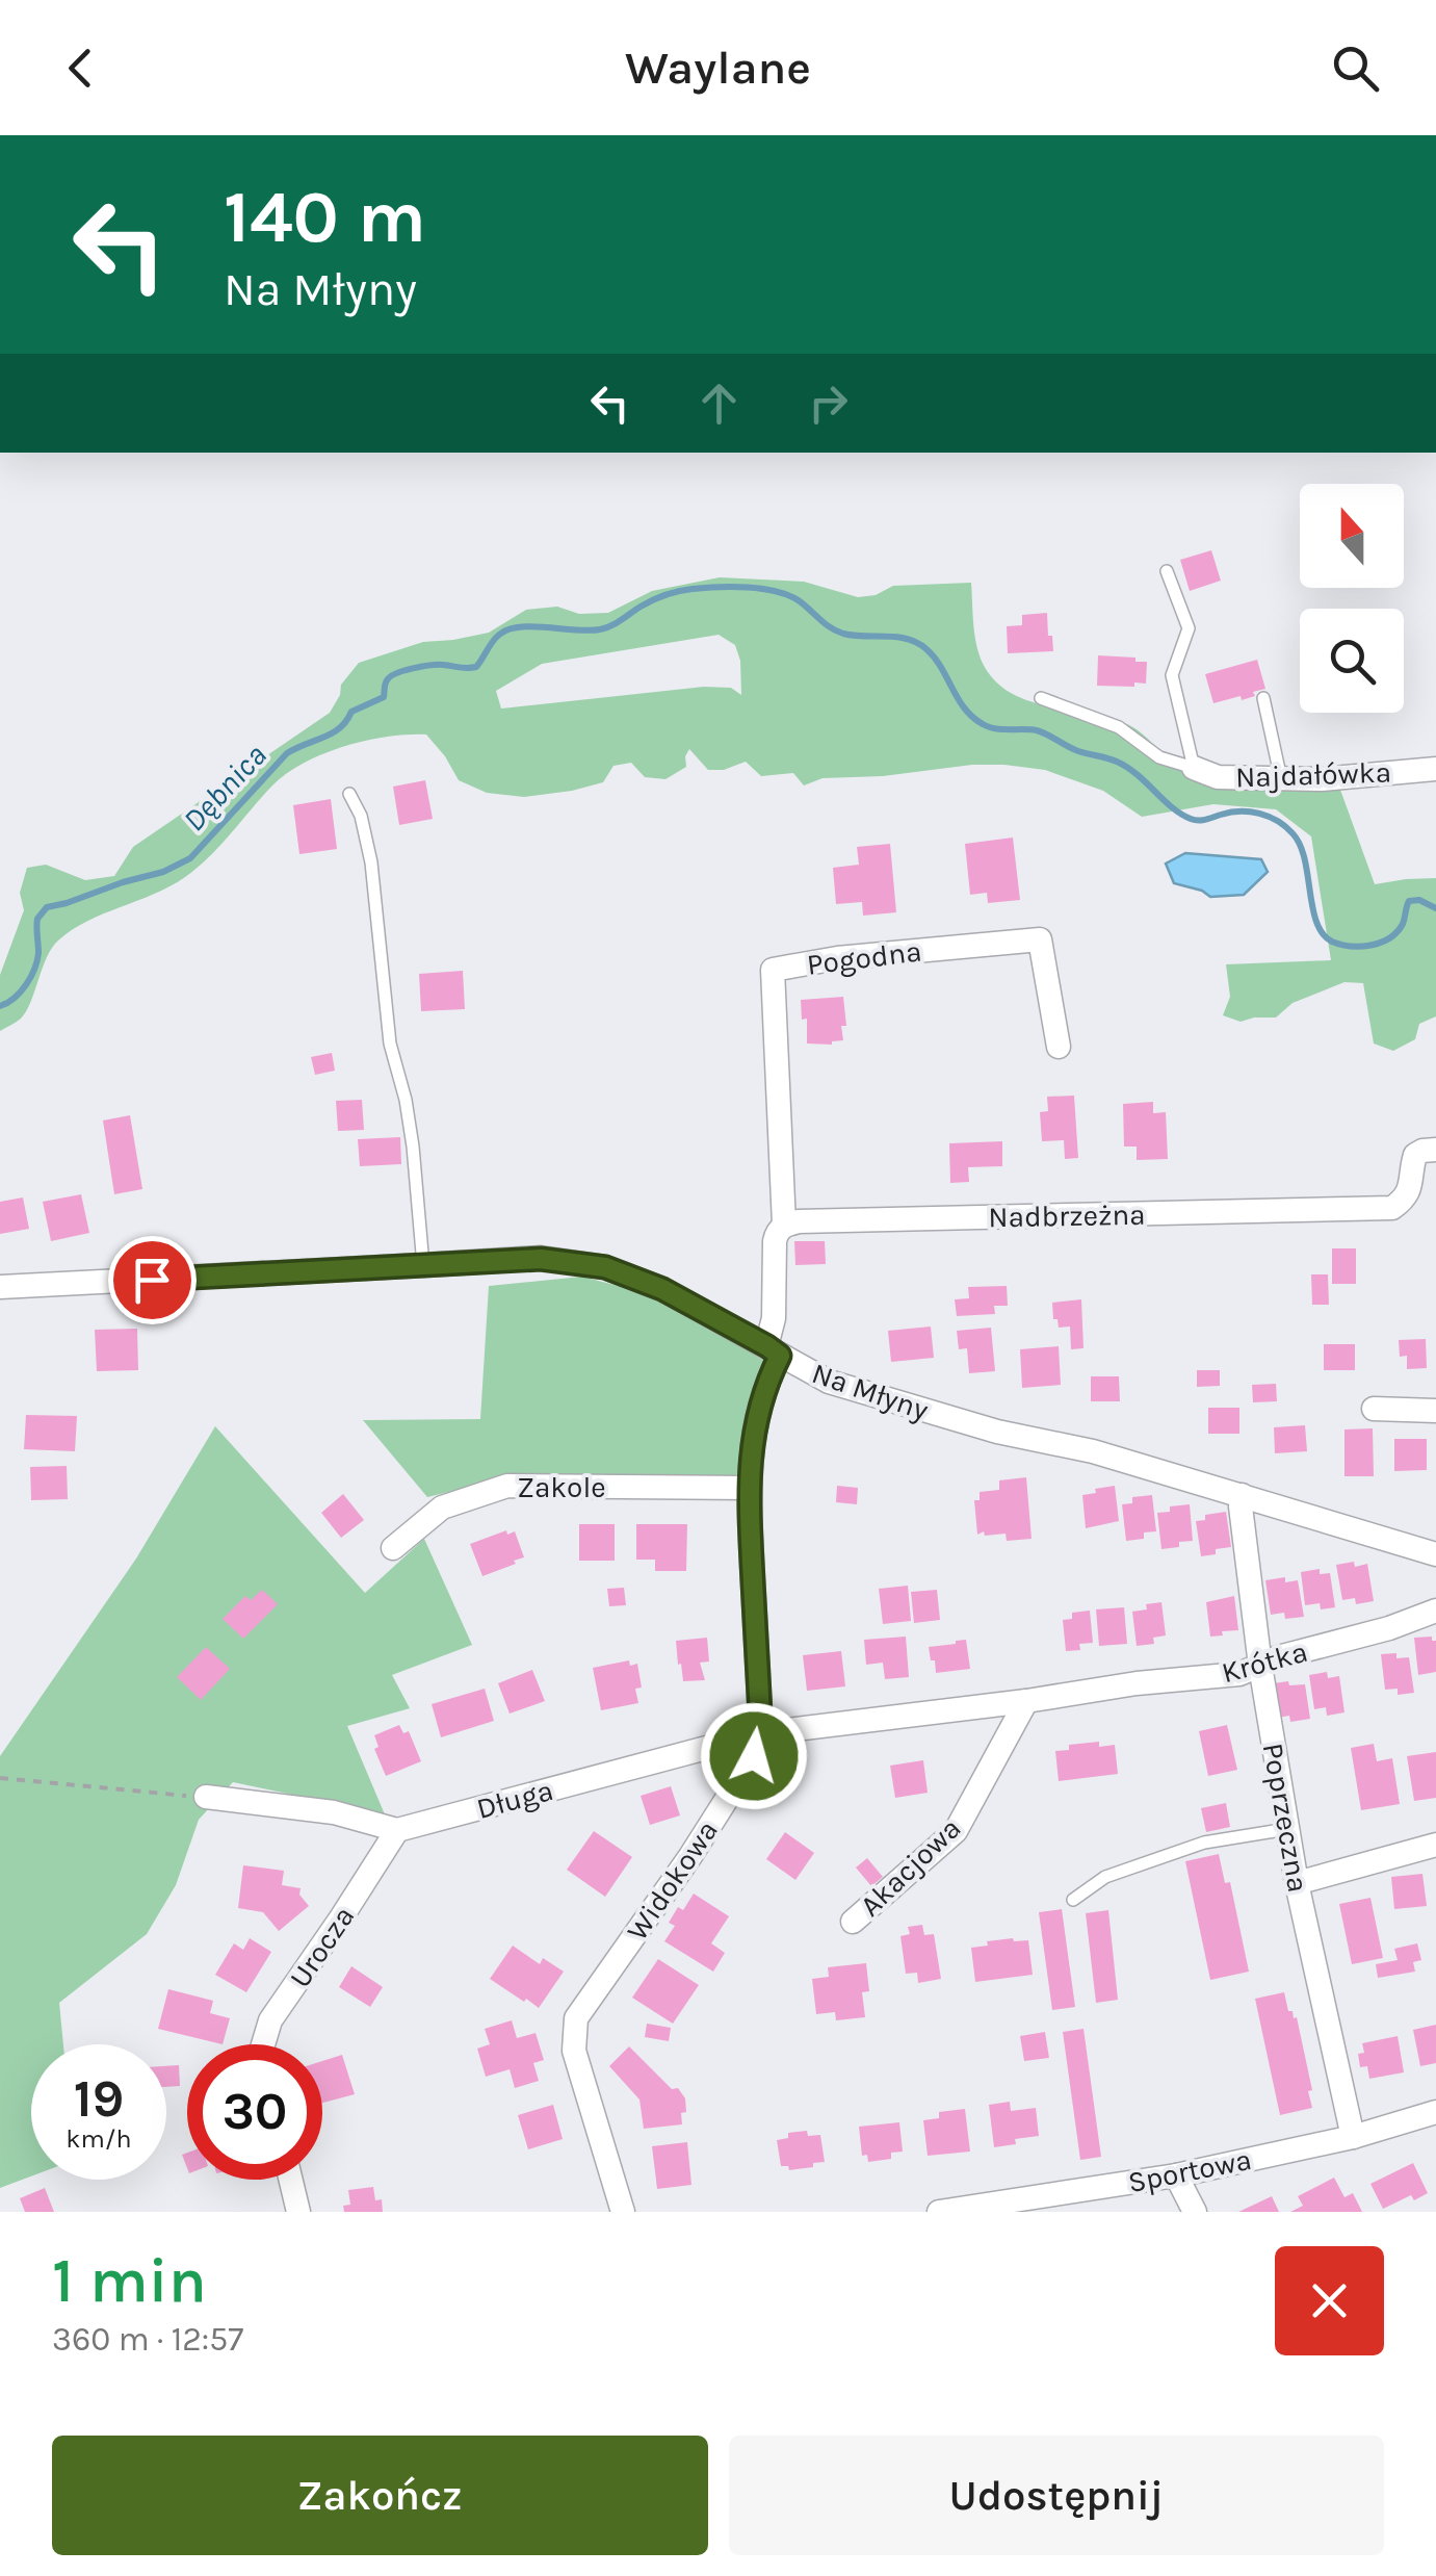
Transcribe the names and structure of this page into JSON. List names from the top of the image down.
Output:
{
  "streets": {
    "street": [
      "Najdałówka",
      "Pogodna",
      "Nadbrzeżna",
      "Na Młyny",
      "Zakole",
      "Krótka",
      "Długa",
      "Poprzeczna",
      "Akacjowa",
      "Widokowa",
      "Urocza",
      "Sportowa"
    ]
  },
  "crossings": [
    ["Pogodna", "Nadbrzeżna"],
    ["Na Młyny", "Poprzeczna"],
    ["Na Młyny", "Widokowa"],
    ["Zakole", "Widokowa"],
    ["Krótka", "Długa"],
    ["Krótka", "Poprzeczna"],
    ["Krótka", "Akacjowa"],
    ["Długa", "Akacjowa"],
    ["Długa", "Widokowa"],
    ["Długa", "Urocza"],
    ["Poprzeczna", "Sportowa"]
  ],
  "water": ["Dębnica"],
  "north": "top",
  "page": {
    "header": "Waylane",
    "turn": ["140 m", "Na Młyny"],
    "speed": "19 km/h",
    "limit": "30",
    "heading": ["1 min", "360 m · 12:57"],
    "buttons": ["Zakończ", "Udostępnij"]
  }
}
